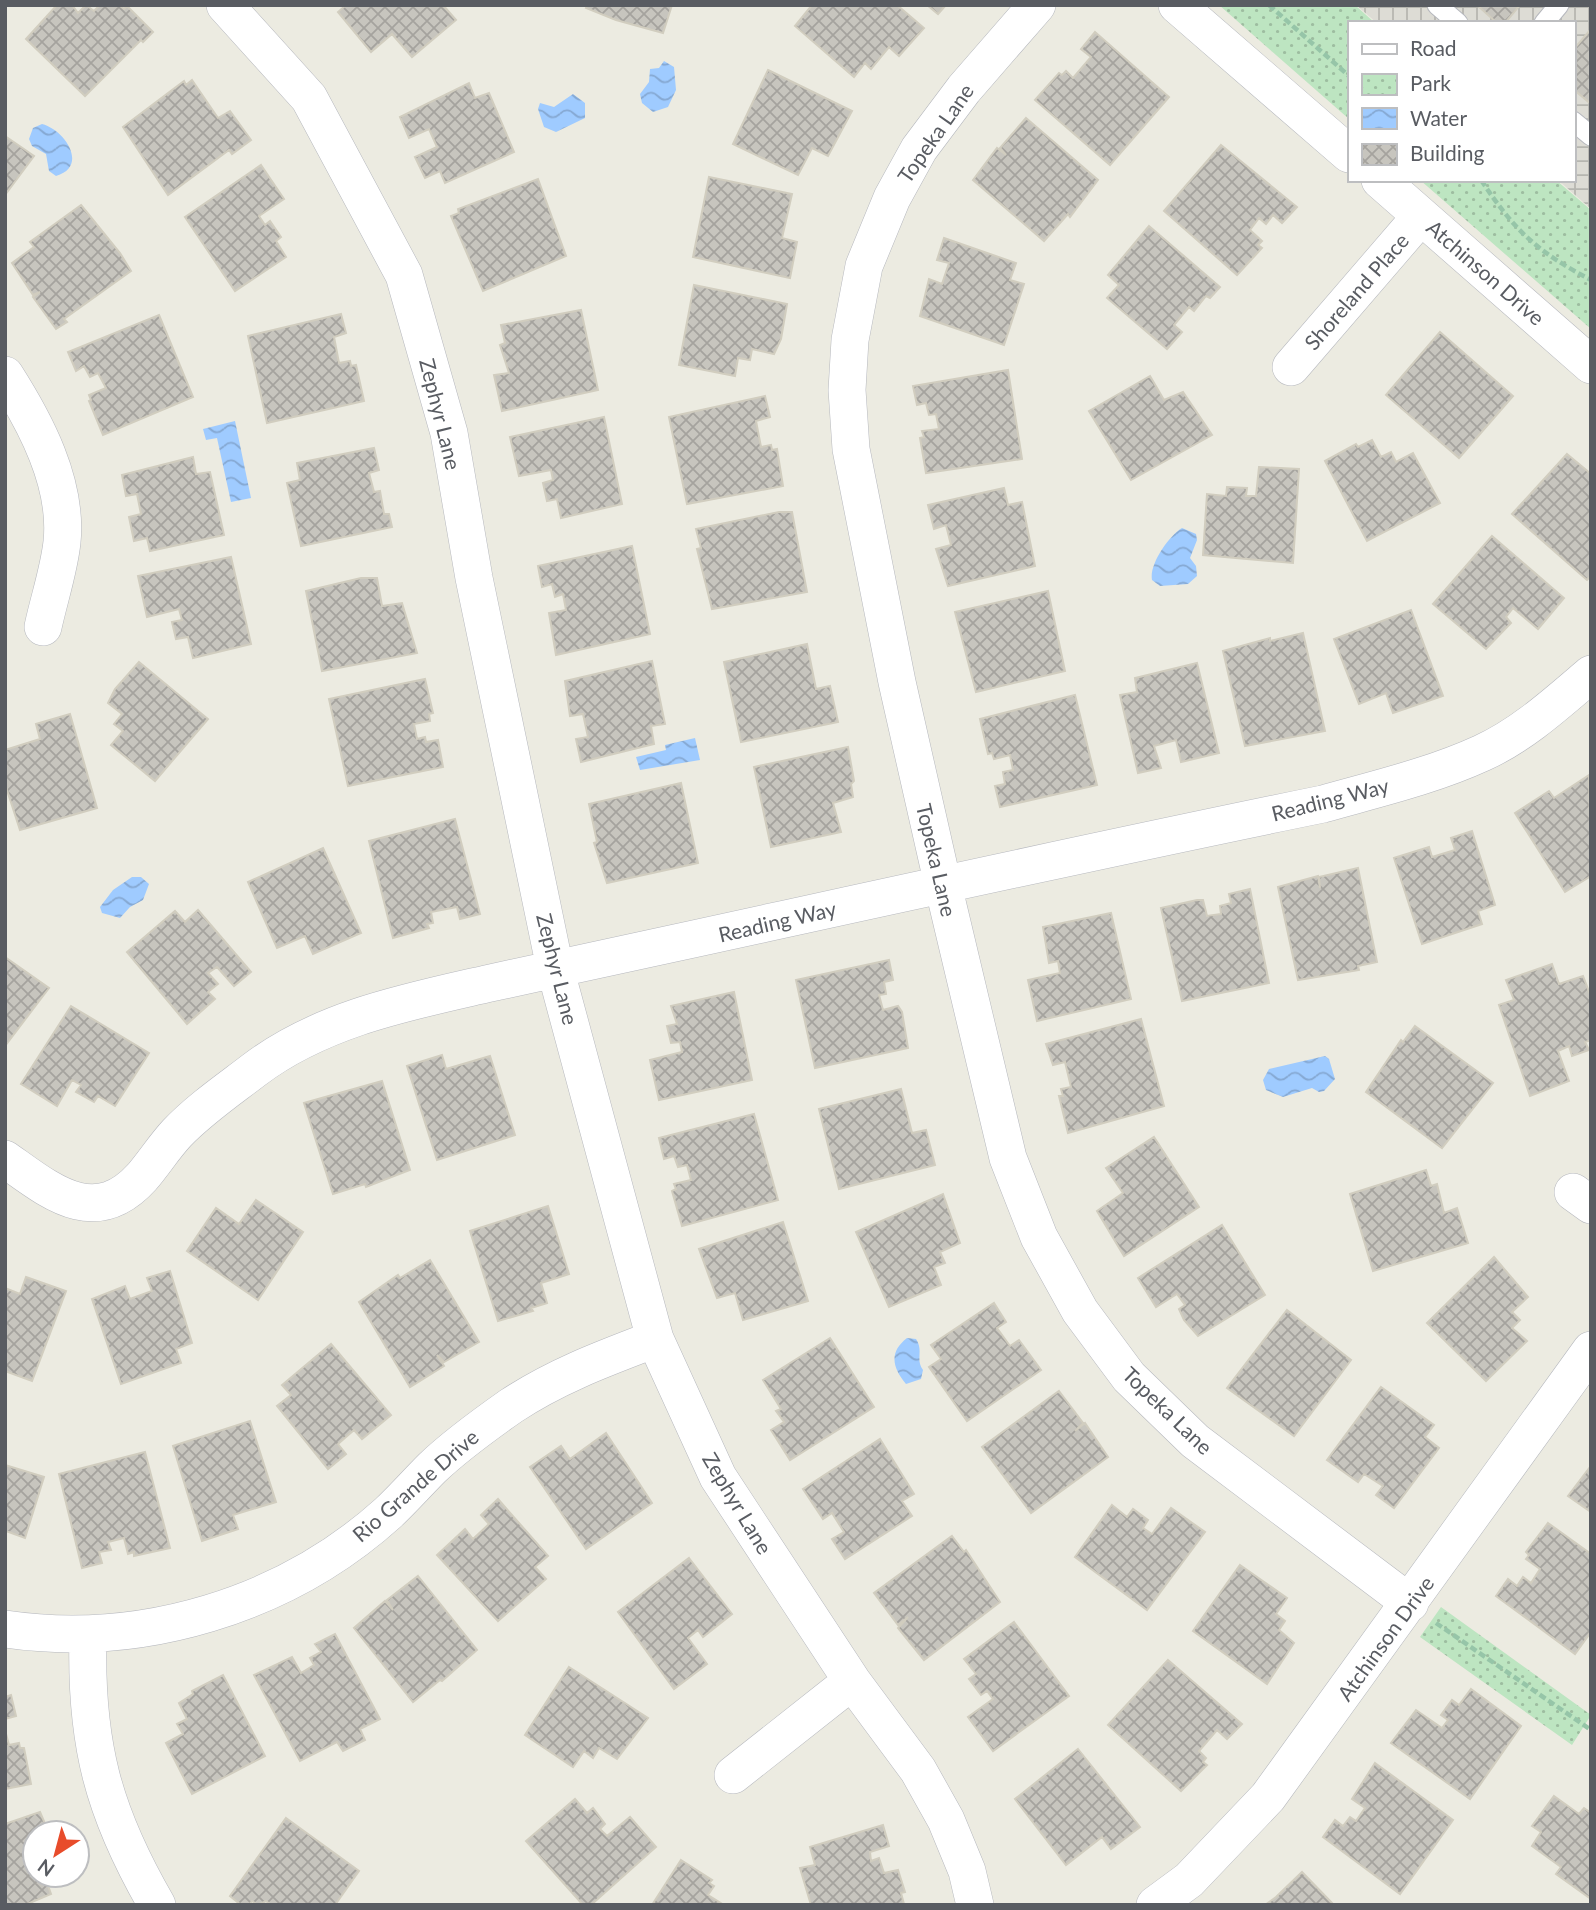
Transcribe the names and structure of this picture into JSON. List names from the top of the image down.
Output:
{
  "streets": {
    "street": [
      "Topeka Lane",
      "Atchinson Drive",
      "Shoreland Place",
      "Zephyr Lane",
      "Reading Way",
      "Rio Grande Drive"
    ]
  },
  "crossings": [
    ["Topeka Lane", "Atchinson Drive"],
    ["Topeka Lane", "Reading Way"],
    ["Atchinson Drive", "Shoreland Place"],
    ["Zephyr Lane", "Reading Way"],
    ["Zephyr Lane", "Rio Grande Drive"]
  ],
  "legend": [
    "Road",
    "Park",
    "Water",
    "Building"
  ],
  "north": "bottom left"
}
